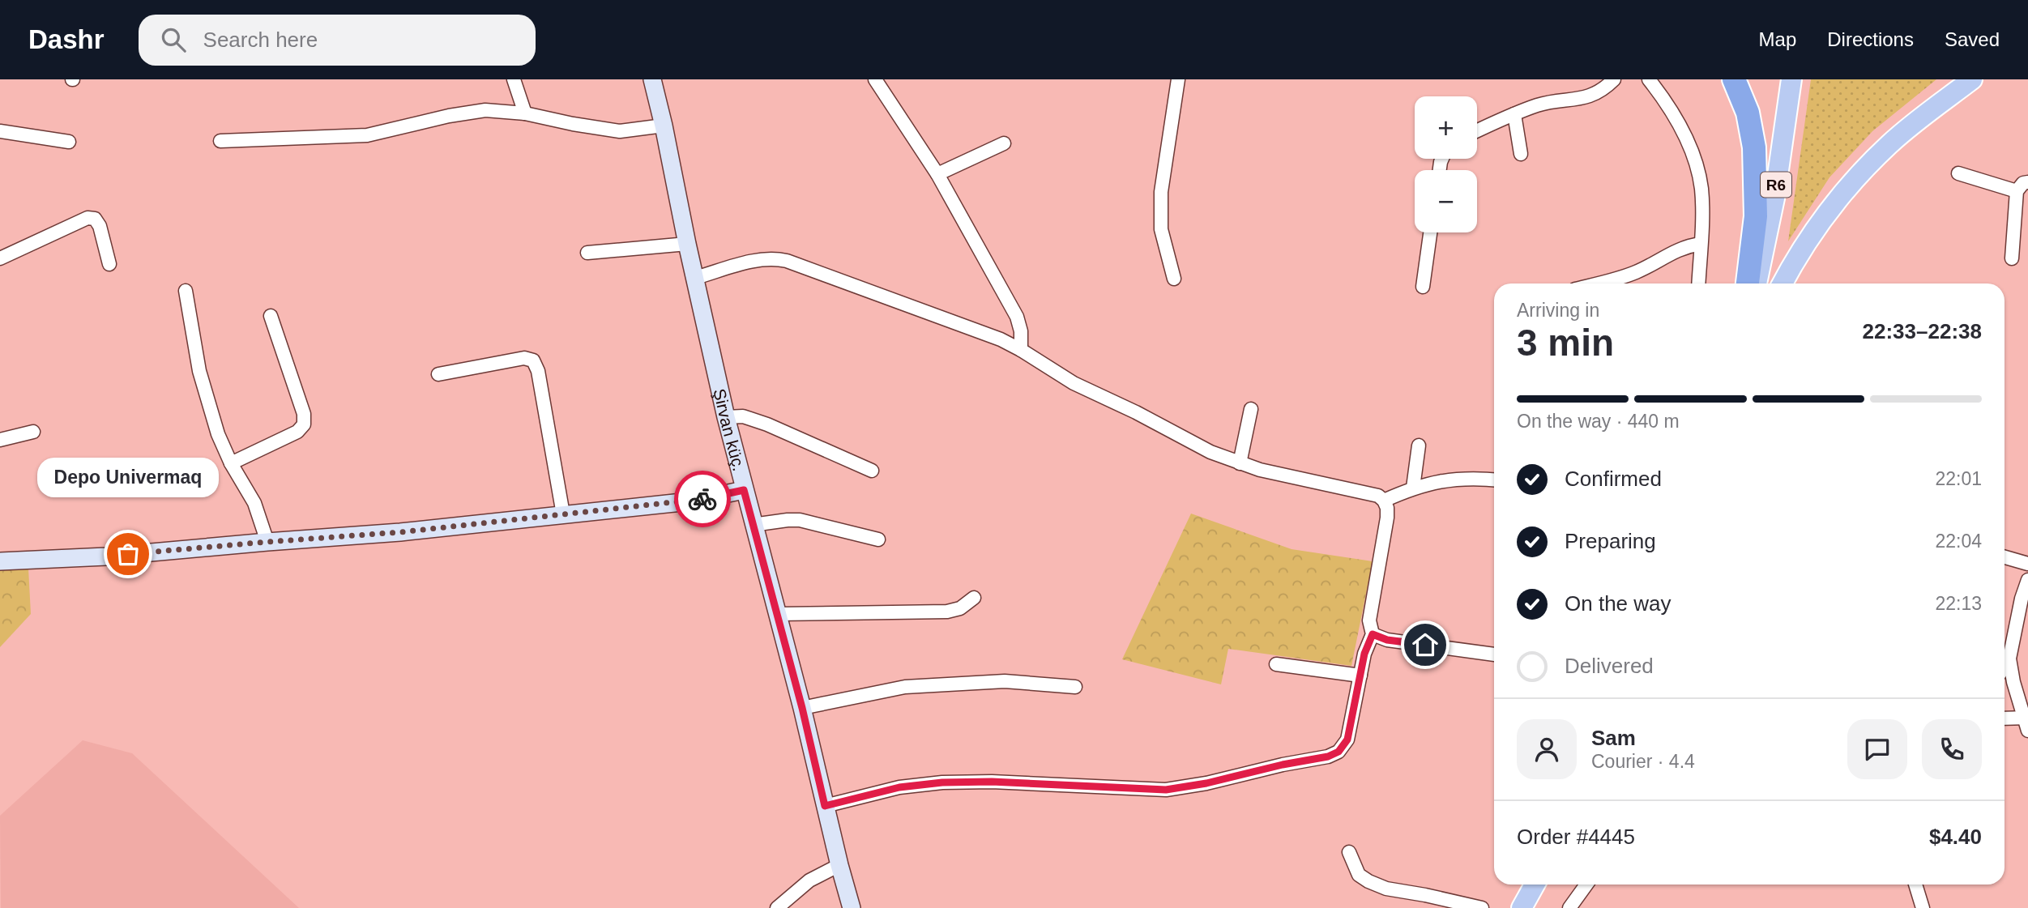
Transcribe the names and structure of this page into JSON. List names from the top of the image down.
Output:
{
  "streets": {
    "main road": ["R6"],
    "street": ["Şirvan küç."]
  },
  "places": ["Depo Univermaq"],
  "page": {
    "header": "Dashr",
    "search": "Search here",
    "nav": ["Map", "Directions", "Saved"],
    "map_buttons": ["+", "−"],
    "heading": ["3 min", "Arriving in", "22:33–22:38"],
    "panel": [
      "Sam",
      "Courier · 4.4",
      "Order #4445",
      "$4.40"
    ],
    "bar": "On the way · 440 m",
    "list": [
      ["Confirmed", "22:01"],
      ["Preparing", "22:04"],
      ["On the way", "22:13"],
      "Delivered"
    ],
    "bubble": "Depo Univermaq"
  }
}
